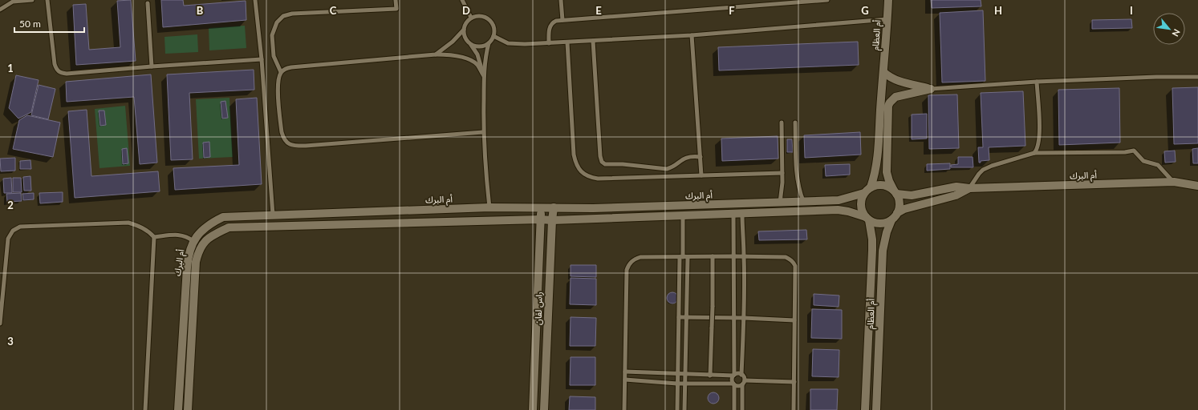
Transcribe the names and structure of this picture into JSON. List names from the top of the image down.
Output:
{
  "streets": {
    "street": ["أم العظام", "أم البرك", "راس لفان"]
  },
  "crossings": [
    ["أم العظام", "أم البرك"],
    ["أم البرك", "راس لفان"]
  ],
  "scale_bar": "50 m",
  "north": "bottom right",
  "grid": {
    "columns": [
      "B",
      "C",
      "D",
      "E",
      "F",
      "G",
      "H",
      "I"
    ],
    "rows": ["1", "2", "3"]
  }
}
